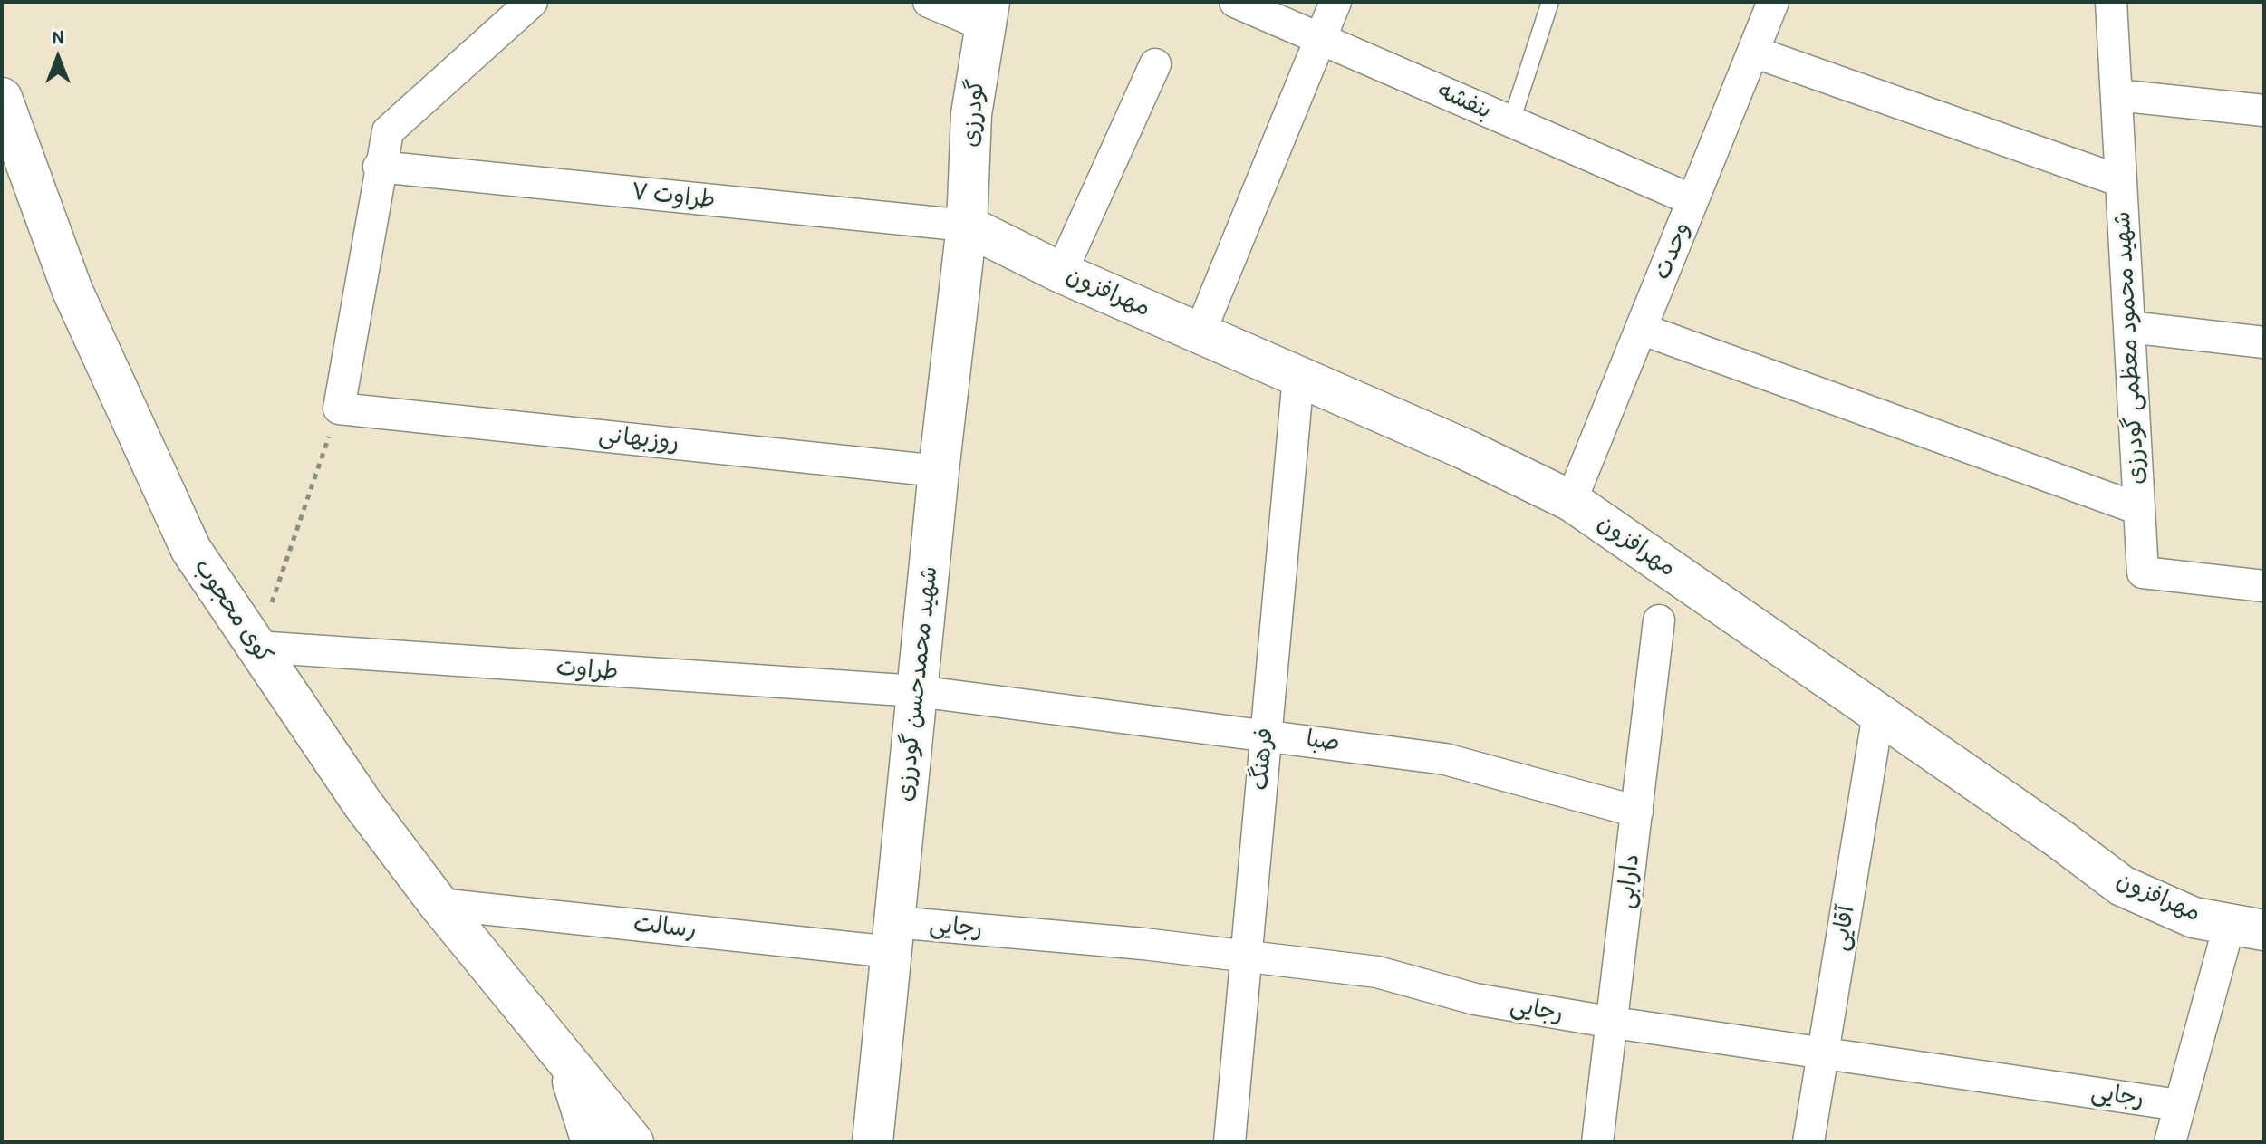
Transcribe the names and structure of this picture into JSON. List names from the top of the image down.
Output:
{
  "streets": {
    "street": [
      "بنفشه",
      "گودرزی",
      "طراوت ۷",
      "وحدت",
      "مهرافزون",
      "شهید محمود معظمی گودرزی",
      "روزبهانی",
      "کوی محجوب",
      "طراوت",
      "شهید محمدحسن گودرزی",
      "صبا",
      "فرهنگ",
      "دارابی",
      "رسالت",
      "رجایی",
      "آقایی"
    ]
  },
  "crossings": [
    ["بنفشه", "وحدت"],
    ["گودرزی", "طراوت ۷"],
    ["گودرزی", "مهرافزون"],
    ["گودرزی", "شهید محمدحسن گودرزی"],
    ["طراوت ۷", "مهرافزون"],
    ["طراوت ۷", "شهید محمدحسن گودرزی"],
    ["وحدت", "مهرافزون"],
    ["مهرافزون", "شهید محمدحسن گودرزی"],
    ["مهرافزون", "فرهنگ"],
    ["مهرافزون", "آقایی"],
    ["روزبهانی", "شهید محمدحسن گودرزی"],
    ["کوی محجوب", "طراوت"],
    ["کوی محجوب", "رسالت"],
    ["طراوت", "شهید محمدحسن گودرزی"],
    ["طراوت", "صبا"],
    ["شهید محمدحسن گودرزی", "صبا"],
    ["شهید محمدحسن گودرزی", "رسالت"],
    ["شهید محمدحسن گودرزی", "رجایی"],
    ["صبا", "فرهنگ"],
    ["صبا", "دارابی"],
    ["فرهنگ", "رجایی"],
    ["دارابی", "رجایی"],
    ["رسالت", "رجایی"],
    ["رجایی", "آقایی"]
  ],
  "north": "top"
}
